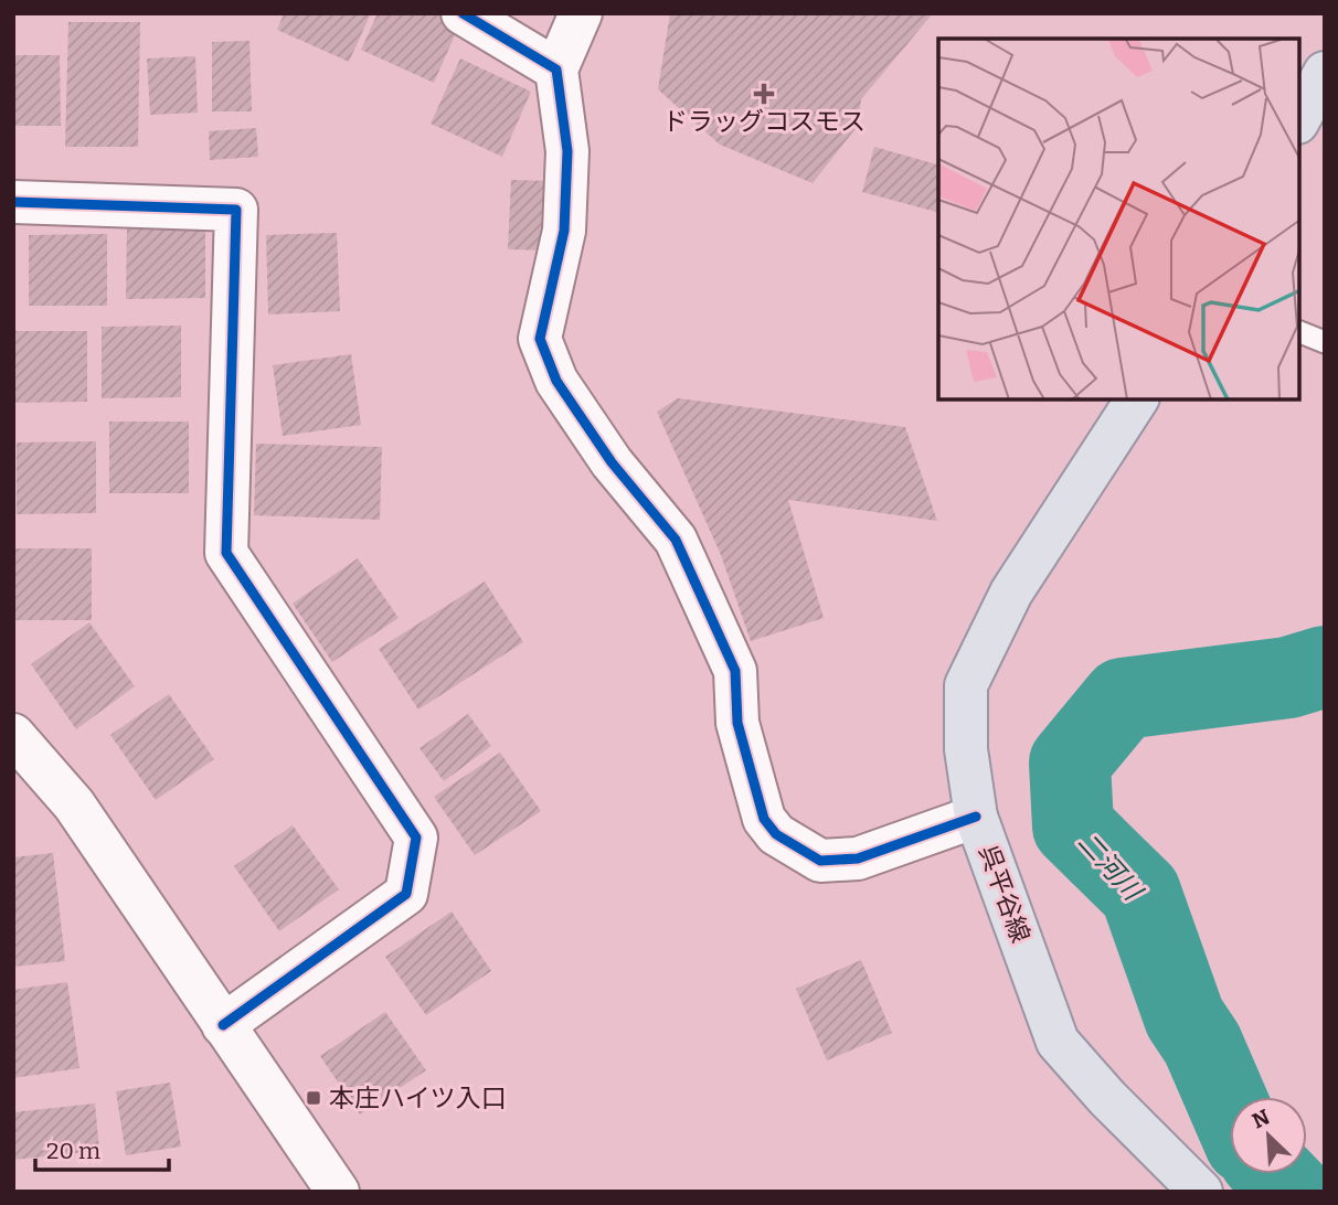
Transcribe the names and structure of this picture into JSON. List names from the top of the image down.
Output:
{
  "streets": {
    "main road": ["呉平谷線"]
  },
  "water": ["二河川"],
  "places": {
    "health": ["ドラッグコスモス"],
    "transit": ["本庄ハイツ入口"]
  },
  "scale_bar": "20 m",
  "north": "top left"
}
